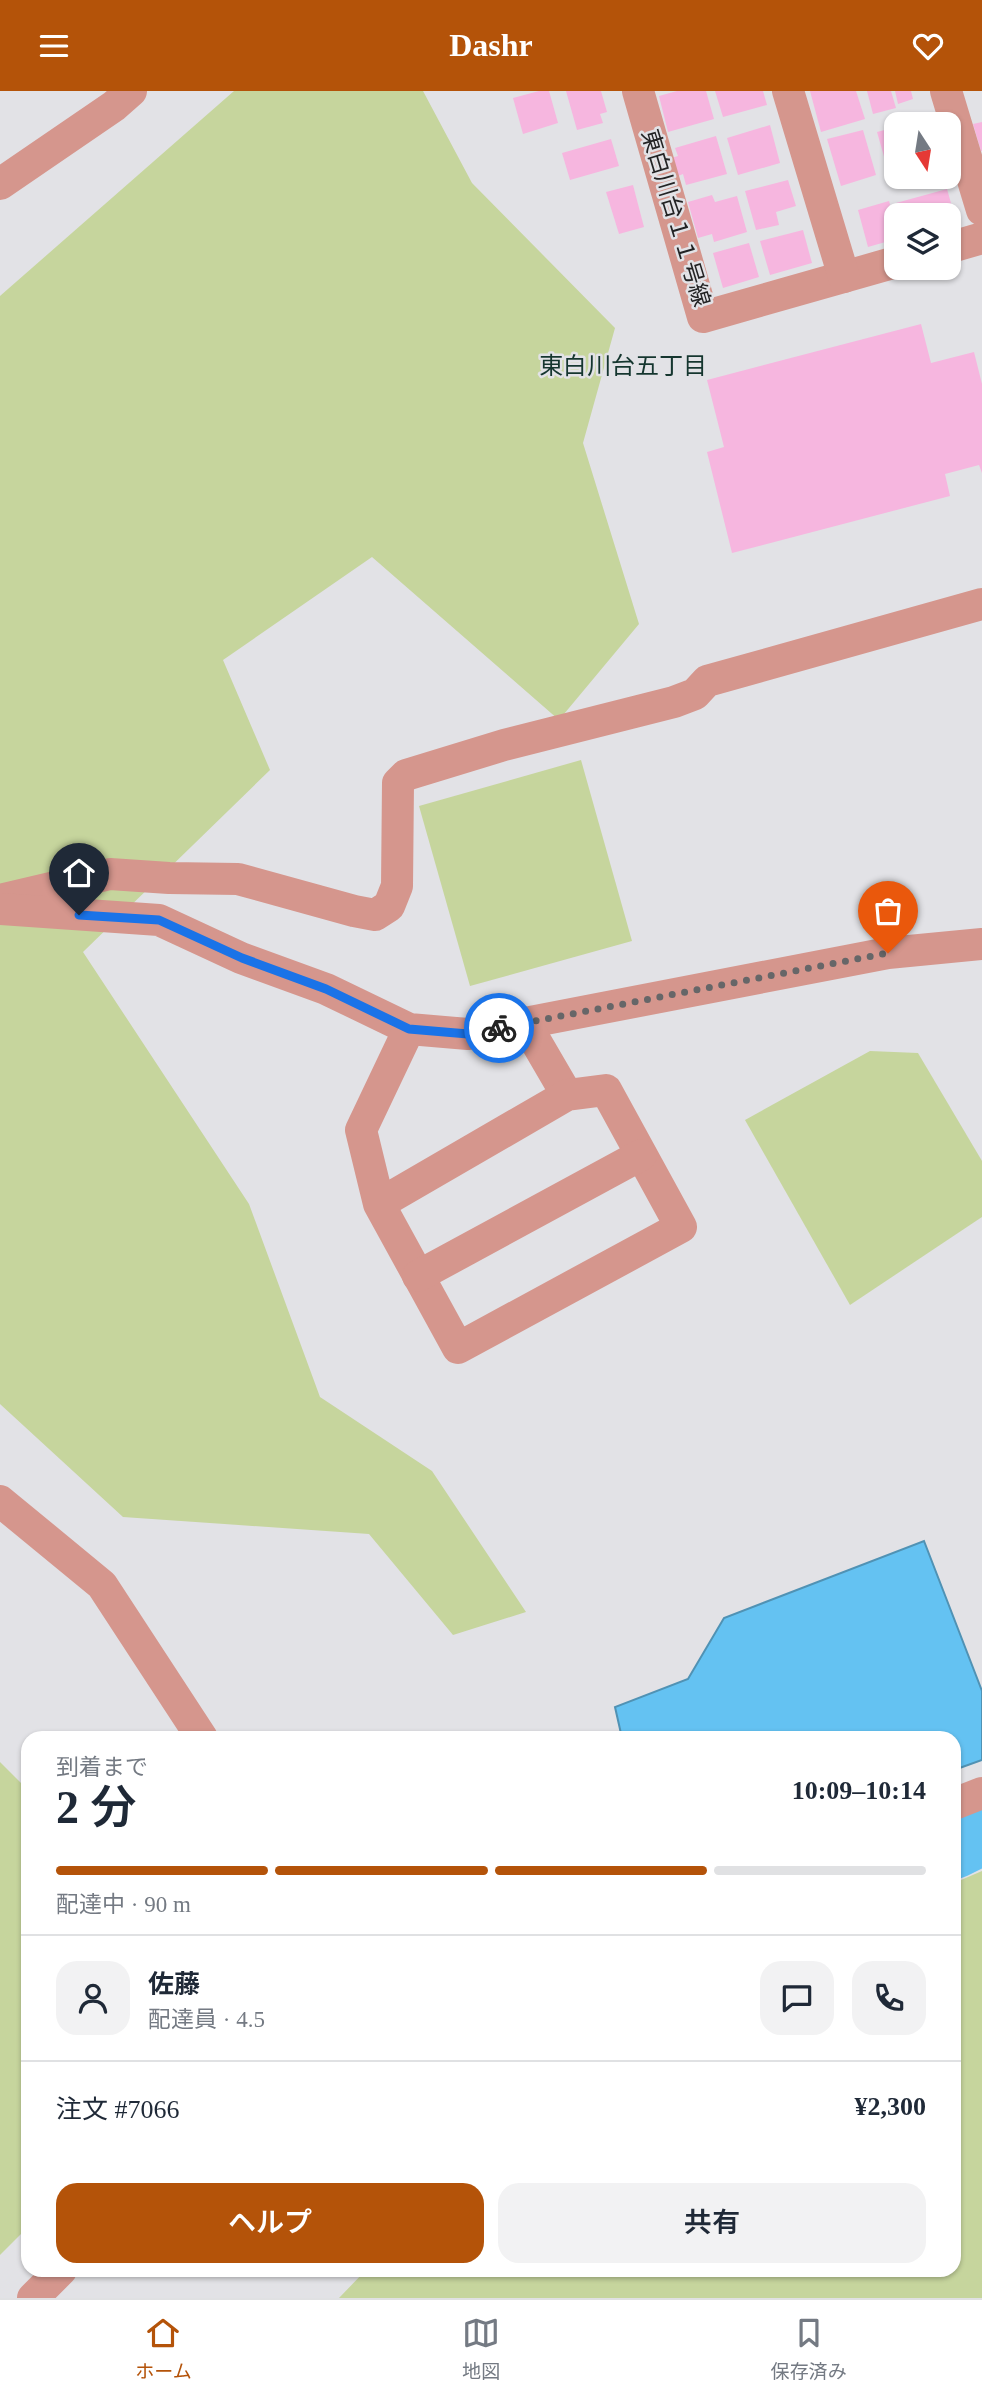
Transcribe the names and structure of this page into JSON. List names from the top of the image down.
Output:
{
  "streets": {
    "street": ["東白川台１１号線"]
  },
  "districts": ["東白川台五丁目"],
  "north": "bottom",
  "page": {
    "header": "Dashr",
    "heading": ["2 分", "到着まで", "10:09–10:14"],
    "panel": [
      "佐藤",
      "配達員 · 4.5",
      "注文 #7066",
      "¥2,300"
    ],
    "bar": "配達中 · 90 m",
    "buttons": ["ヘルプ", "共有"],
    "tabs": ["ホーム", "地図", "保存済み"]
  }
}
